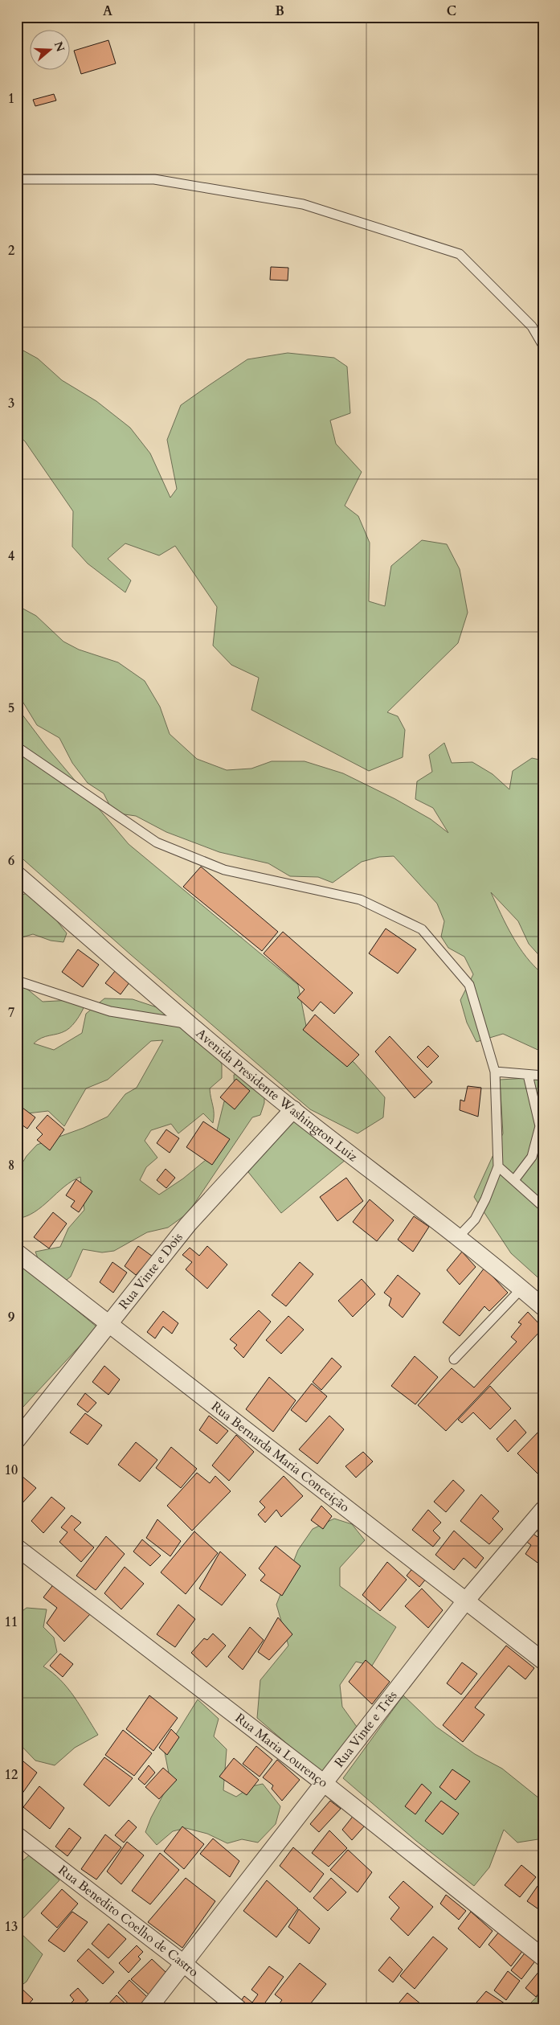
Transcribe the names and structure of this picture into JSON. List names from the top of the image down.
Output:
{
  "streets": {
    "street": [
      "Avenida Presidente Washington Luiz",
      "Rua Vinte e Dois",
      "Rua Bernarda Maria Conceição",
      "Rua Vinte e Três",
      "Rua Maria Lourenço",
      "Rua Benedito Coelho de Castro"
    ]
  },
  "crossings": [
    ["Avenida Presidente Washington Luiz", "Rua Vinte e Dois"],
    ["Rua Vinte e Dois", "Rua Bernarda Maria Conceição"],
    ["Rua Bernarda Maria Conceição", "Rua Vinte e Três"],
    ["Rua Vinte e Três", "Rua Maria Lourenço"],
    ["Rua Vinte e Três", "Rua Benedito Coelho de Castro"]
  ],
  "north": "right",
  "grid": {
    "columns": ["A", "B", "C"],
    "rows": [
      "1",
      "2",
      "3",
      "4",
      "5",
      "6",
      "7",
      "8",
      "9",
      "10",
      "11",
      "12",
      "13"
    ]
  }
}
